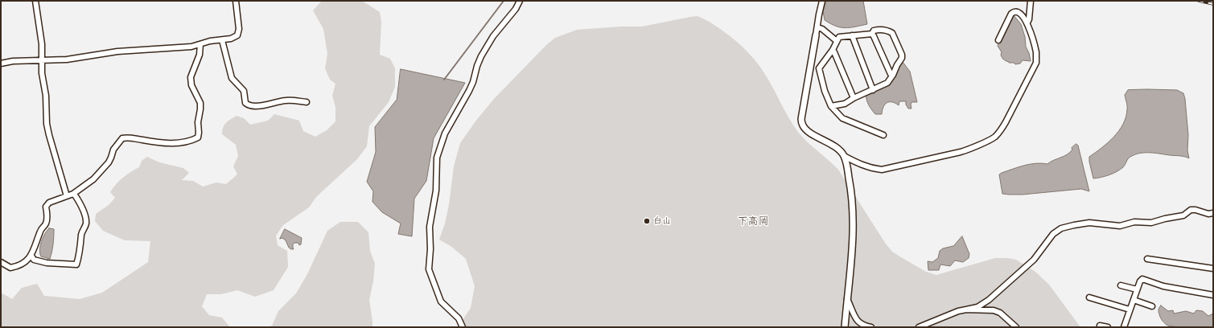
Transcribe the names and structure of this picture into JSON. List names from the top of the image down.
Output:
{
  "districts": ["下高岡"],
  "places": ["白山"]
}
